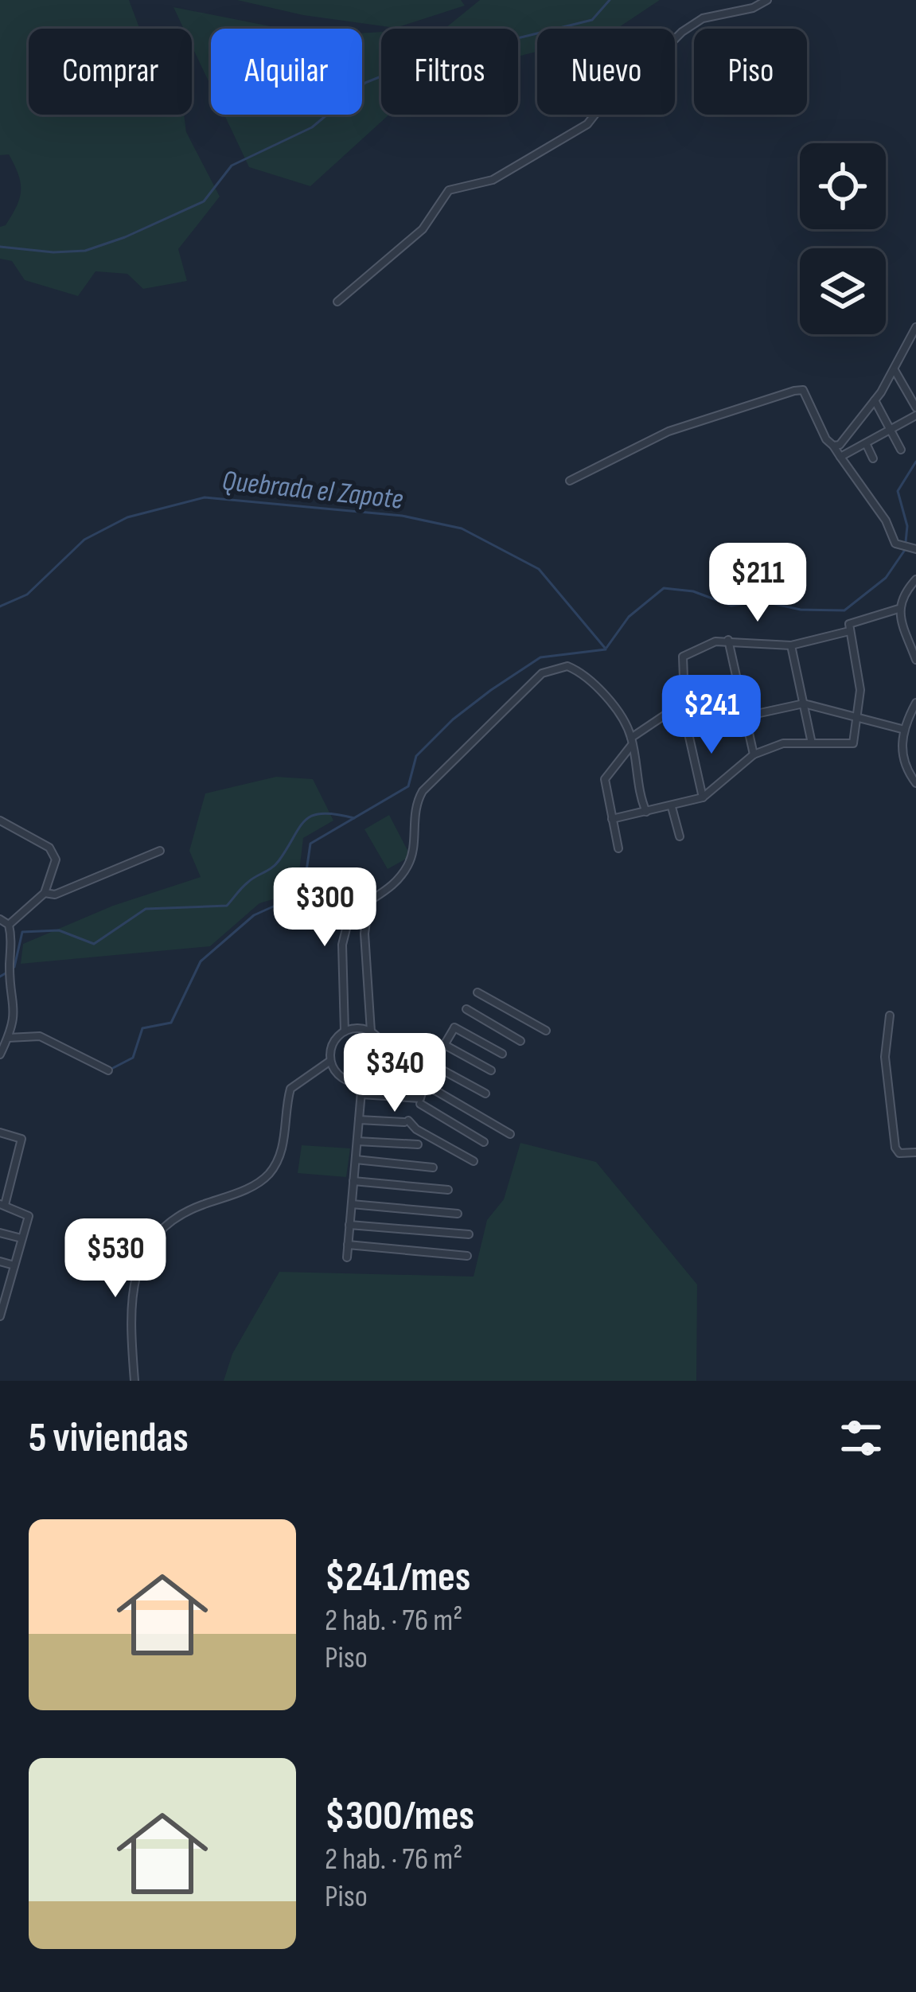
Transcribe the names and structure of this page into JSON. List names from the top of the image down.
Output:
{
  "water": ["Quebrada el Zapote"],
  "page": {
    "chip": [
      "Comprar",
      "Alquilar",
      "Filtros",
      "Nuevo",
      "Piso"
    ],
    "price": [
      "$211",
      "$241",
      "$300",
      "$340",
      "$530"
    ],
    "heading": "5 viviendas",
    "list": [
      {
        "name": "$241/mes",
        "note": "2 hab. · 76 m² · Piso"
      },
      {
        "name": "$300/mes",
        "note": "2 hab. · 76 m² · Piso"
      }
    ]
  }
}
